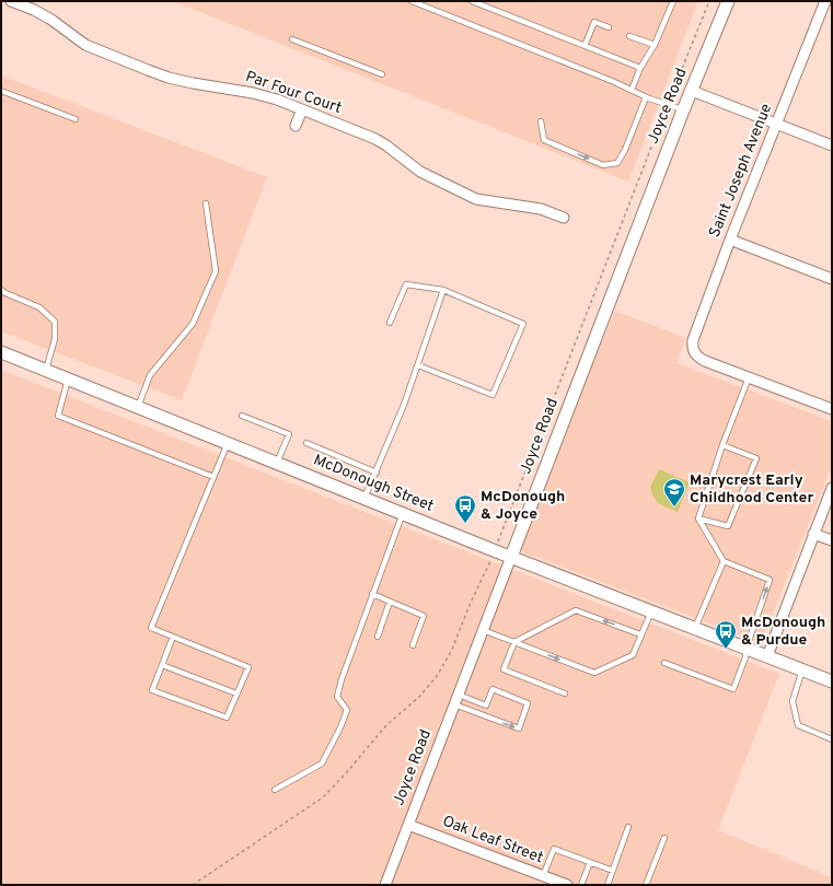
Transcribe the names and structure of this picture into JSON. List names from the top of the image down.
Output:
{
  "streets": {
    "street": [
      "Par Four Court",
      "Joyce Road",
      "Saint Joseph Avenue",
      "McDonough Street",
      "Oak Leaf Street"
    ]
  },
  "crossings": [
    ["Joyce Road", "McDonough Street"],
    ["Joyce Road", "Oak Leaf Street"]
  ],
  "places": {
    "school or university": ["Marycrest Early Childhood Center"],
    "bus stop": ["McDonough & Joyce", "McDonough & Purdue"]
  }
}
